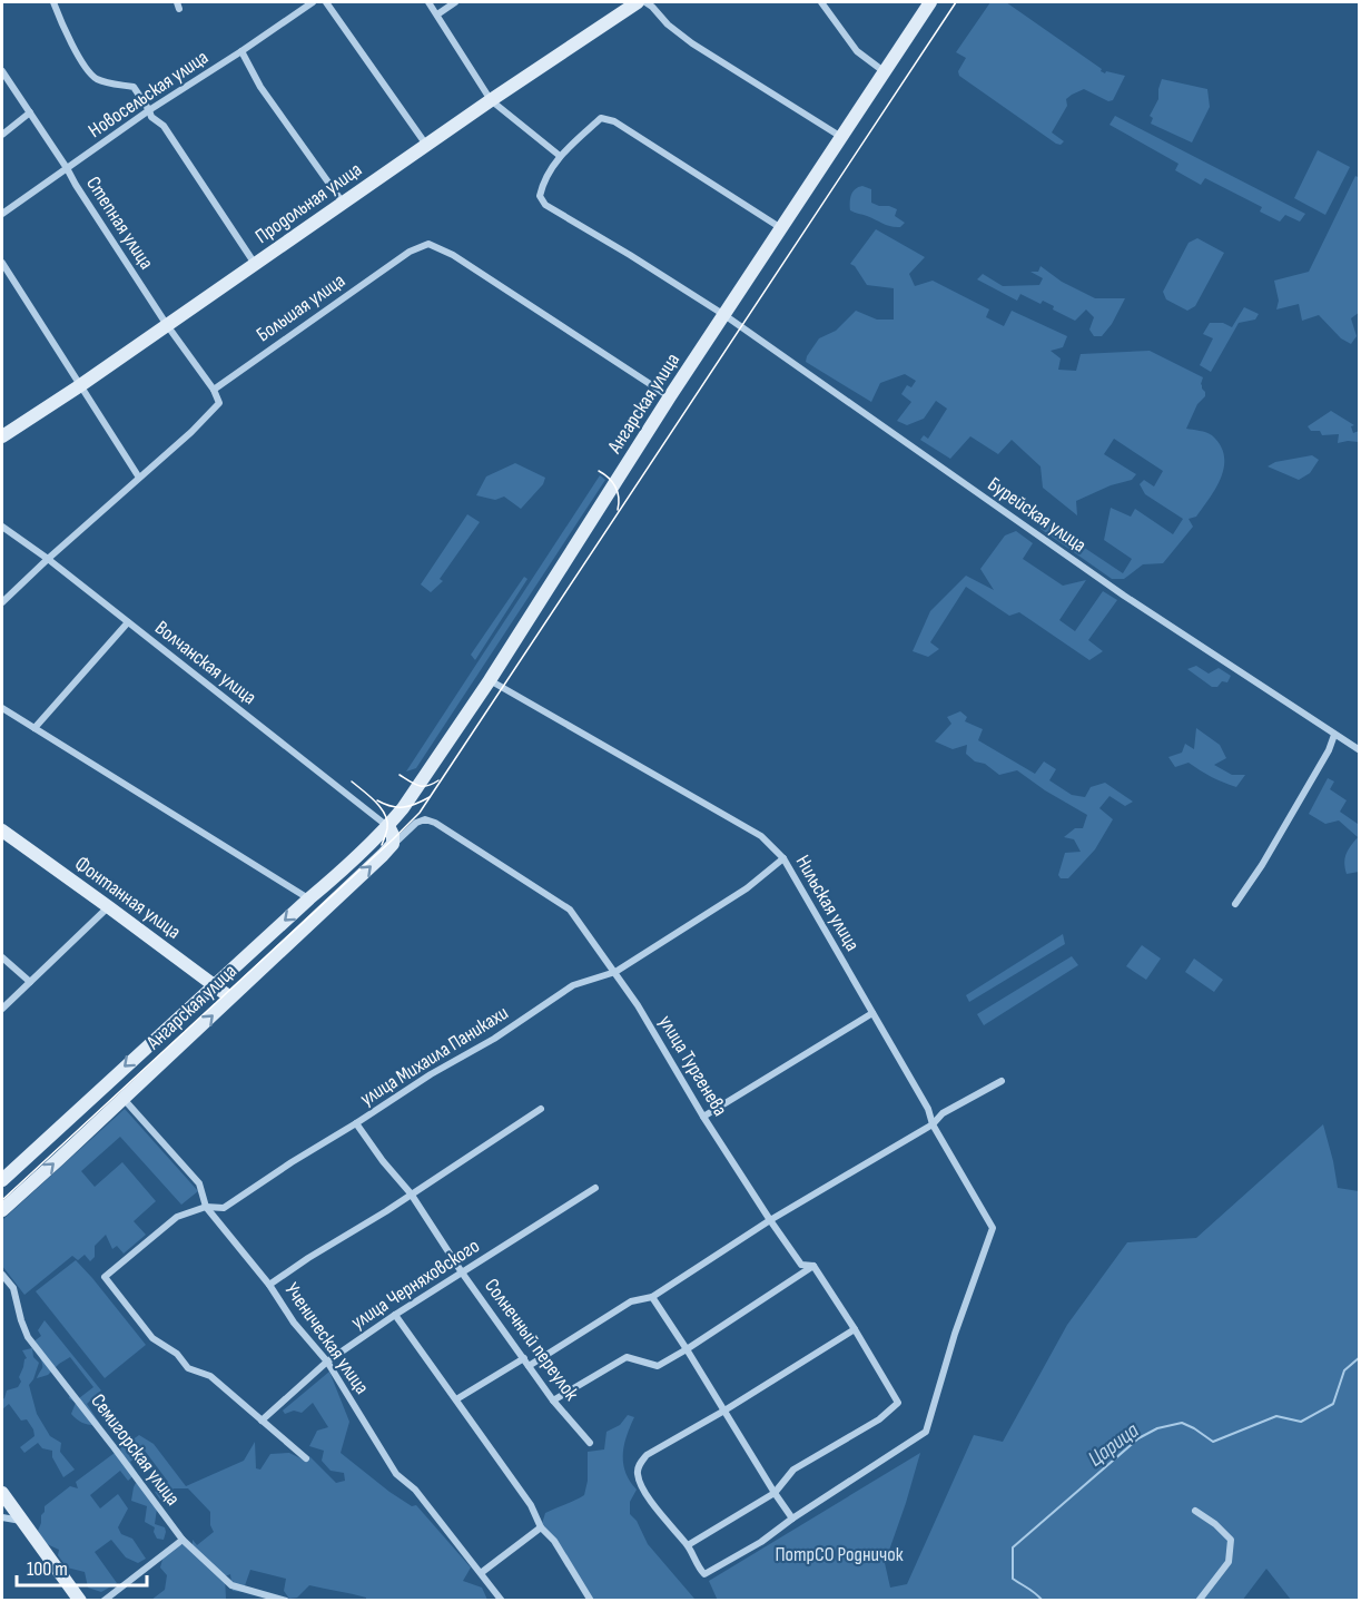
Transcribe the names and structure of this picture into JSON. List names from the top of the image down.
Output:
{
  "streets": {
    "main road": ["Продольная улица", "Ангарская улица", "Фонтанная улица"],
    "street": [
      "Новосельская улица",
      "Степная улица",
      "Большая улица",
      "Бурейская улица",
      "Волчанская улица",
      "Нильская улица",
      "улица Михаила Паникахи",
      "улица Тургенева",
      "улица Черняховского",
      "Ученическая улица",
      "Солнечный переулок",
      "Семигорская улица"
    ]
  },
  "crossings": [
    ["Новосельская улица", "Степная улица"],
    ["Продольная улица", "Степная улица"],
    ["Степная улица", "Большая улица"],
    ["Большая улица", "Ангарская улица"],
    ["Ангарская улица", "Бурейская улица"],
    ["Ангарская улица", "Волчанская улица"],
    ["Ангарская улица", "Фонтанная улица"],
    ["Ангарская улица", "Нильская улица"],
    ["Ангарская улица", "улица Тургенева"],
    ["Ангарская улица", "Ученическая улица"],
    ["Волчанская улица", "улица Тургенева"],
    ["Нильская улица", "улица Михаила Паникахи"],
    ["улица Михаила Паникахи", "улица Тургенева"],
    ["улица Михаила Паникахи", "улица Черняховского"],
    ["улица Михаила Паникахи", "Ученическая улица"],
    ["улица Михаила Паникахи", "Солнечный переулок"],
    ["улица Черняховского", "Ученическая улица"],
    ["улица Черняховского", "Солнечный переулок"]
  ],
  "water": ["Царица"],
  "parks": ["ПотрСО Родничок"],
  "scale_bar": "100 m"
}
